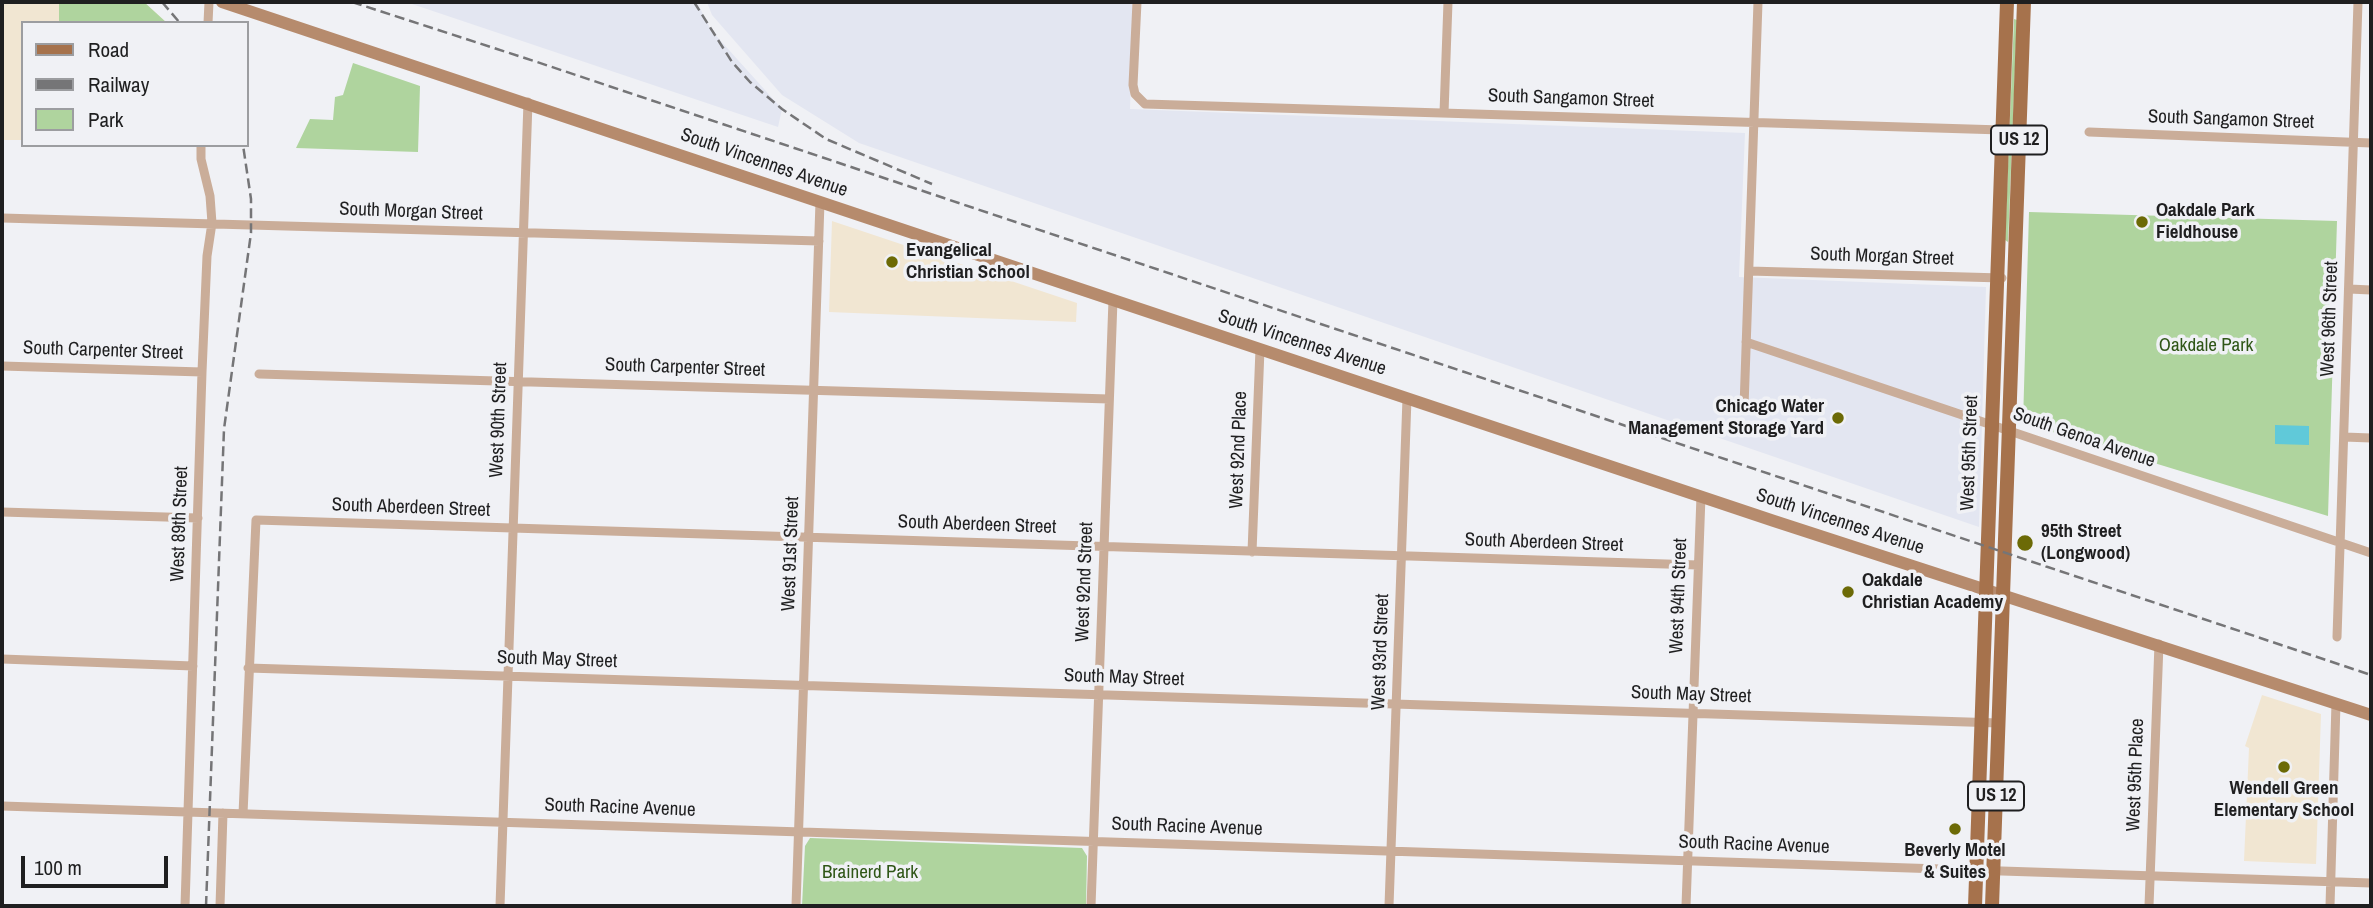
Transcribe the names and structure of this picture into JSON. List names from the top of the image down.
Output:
{
  "streets": {
    "main road": ["US 12", "South Vincennes Avenue", "West 95th Street"],
    "street": [
      "South Sangamon Street",
      "South Morgan Street",
      "West 96th Street",
      "South Carpenter Street",
      "West 90th Street",
      "South Genoa Avenue",
      "West 92nd Place",
      "South Aberdeen Street",
      "West 89th Street",
      "West 91st Street",
      "West 92nd Street",
      "West 94th Street",
      "West 93rd Street",
      "South May Street",
      "West 95th Place",
      "South Racine Avenue"
    ]
  },
  "crossings": [
    ["South Sangamon Street", "West 96th Street"],
    ["South Sangamon Street", "West 95th Street"],
    ["South Vincennes Avenue", "West 90th Street"],
    ["South Vincennes Avenue", "West 92nd Place"],
    ["South Vincennes Avenue", "West 95th Street"],
    ["South Vincennes Avenue", "West 91st Street"],
    ["South Vincennes Avenue", "West 92nd Street"],
    ["South Vincennes Avenue", "West 94th Street"],
    ["South Vincennes Avenue", "West 93rd Street"],
    ["South Vincennes Avenue", "West 95th Place"],
    ["South Morgan Street", "West 90th Street"],
    ["South Morgan Street", "West 95th Street"],
    ["South Morgan Street", "West 89th Street"],
    ["South Morgan Street", "West 91st Street"],
    ["West 96th Street", "South Genoa Avenue"],
    ["South Carpenter Street", "West 90th Street"],
    ["South Carpenter Street", "West 89th Street"],
    ["South Carpenter Street", "West 91st Street"],
    ["South Carpenter Street", "West 92nd Street"],
    ["West 90th Street", "South Aberdeen Street"],
    ["West 90th Street", "South May Street"],
    ["West 90th Street", "South Racine Avenue"],
    ["South Genoa Avenue", "West 95th Street"],
    ["West 92nd Place", "South Aberdeen Street"],
    ["West 95th Street", "South May Street"],
    ["West 95th Street", "South Racine Avenue"],
    ["South Aberdeen Street", "West 91st Street"],
    ["South Aberdeen Street", "West 92nd Street"],
    ["South Aberdeen Street", "West 94th Street"],
    ["South Aberdeen Street", "West 93rd Street"],
    ["South Aberdeen Street", "South May Street"],
    ["West 89th Street", "South Racine Avenue"],
    ["West 91st Street", "South May Street"],
    ["West 91st Street", "South Racine Avenue"],
    ["West 92nd Street", "South May Street"],
    ["West 92nd Street", "South Racine Avenue"],
    ["West 94th Street", "South May Street"],
    ["West 94th Street", "South Racine Avenue"],
    ["West 93rd Street", "South May Street"],
    ["West 93rd Street", "South Racine Avenue"],
    ["West 95th Place", "South Racine Avenue"]
  ],
  "parks": ["Oakdale Park", "Brainerd Park"],
  "places": [
    "Oakdale Park Fieldhouse",
    "Evangelical Christian School",
    "Chicago Water Management Storage Yard",
    "95th Street (Longwood)",
    "Oakdale Christian Academy",
    "Wendell Green Elementary School",
    "Beverly Motel & Suites"
  ],
  "legend": ["Road", "Railway", "Park"],
  "scale_bar": "100 m"
}
